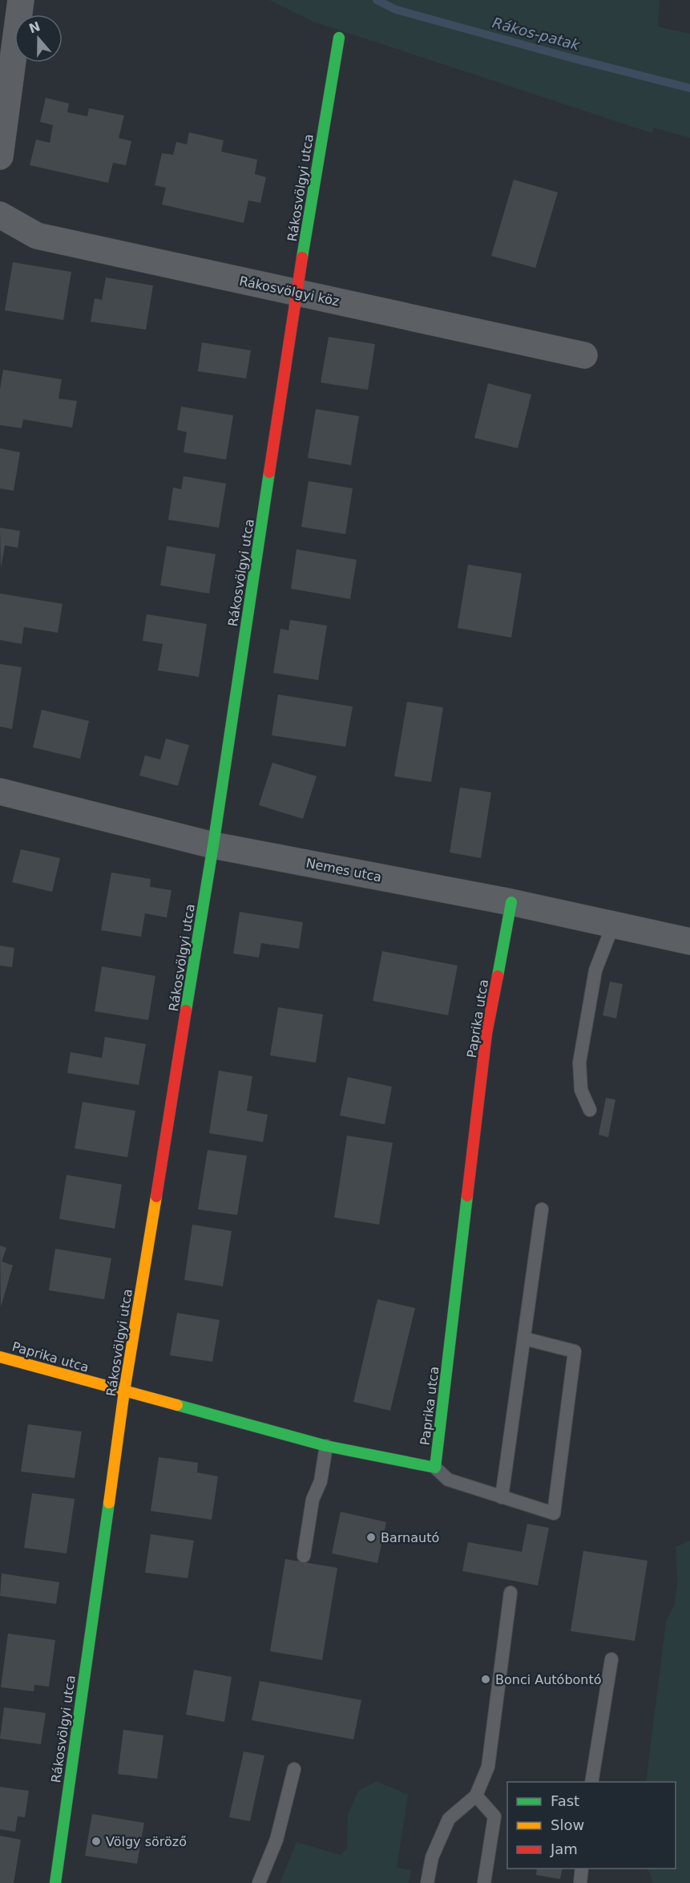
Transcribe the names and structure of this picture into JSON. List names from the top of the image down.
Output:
{
  "streets": {
    "street": [
      "Rákosvölgyi utca",
      "Rákosvölgyi köz",
      "Nemes utca",
      "Paprika utca"
    ]
  },
  "crossings": [
    ["Rákosvölgyi utca", "Rákosvölgyi köz"],
    ["Rákosvölgyi utca", "Nemes utca"],
    ["Rákosvölgyi utca", "Paprika utca"],
    ["Nemes utca", "Paprika utca"]
  ],
  "water": ["Rákos-patak"],
  "places": ["Barnautó", "Bonci Autóbontó", "Völgy söröző"],
  "legend": ["Fast", "Slow", "Jam"],
  "north": "top"
}
